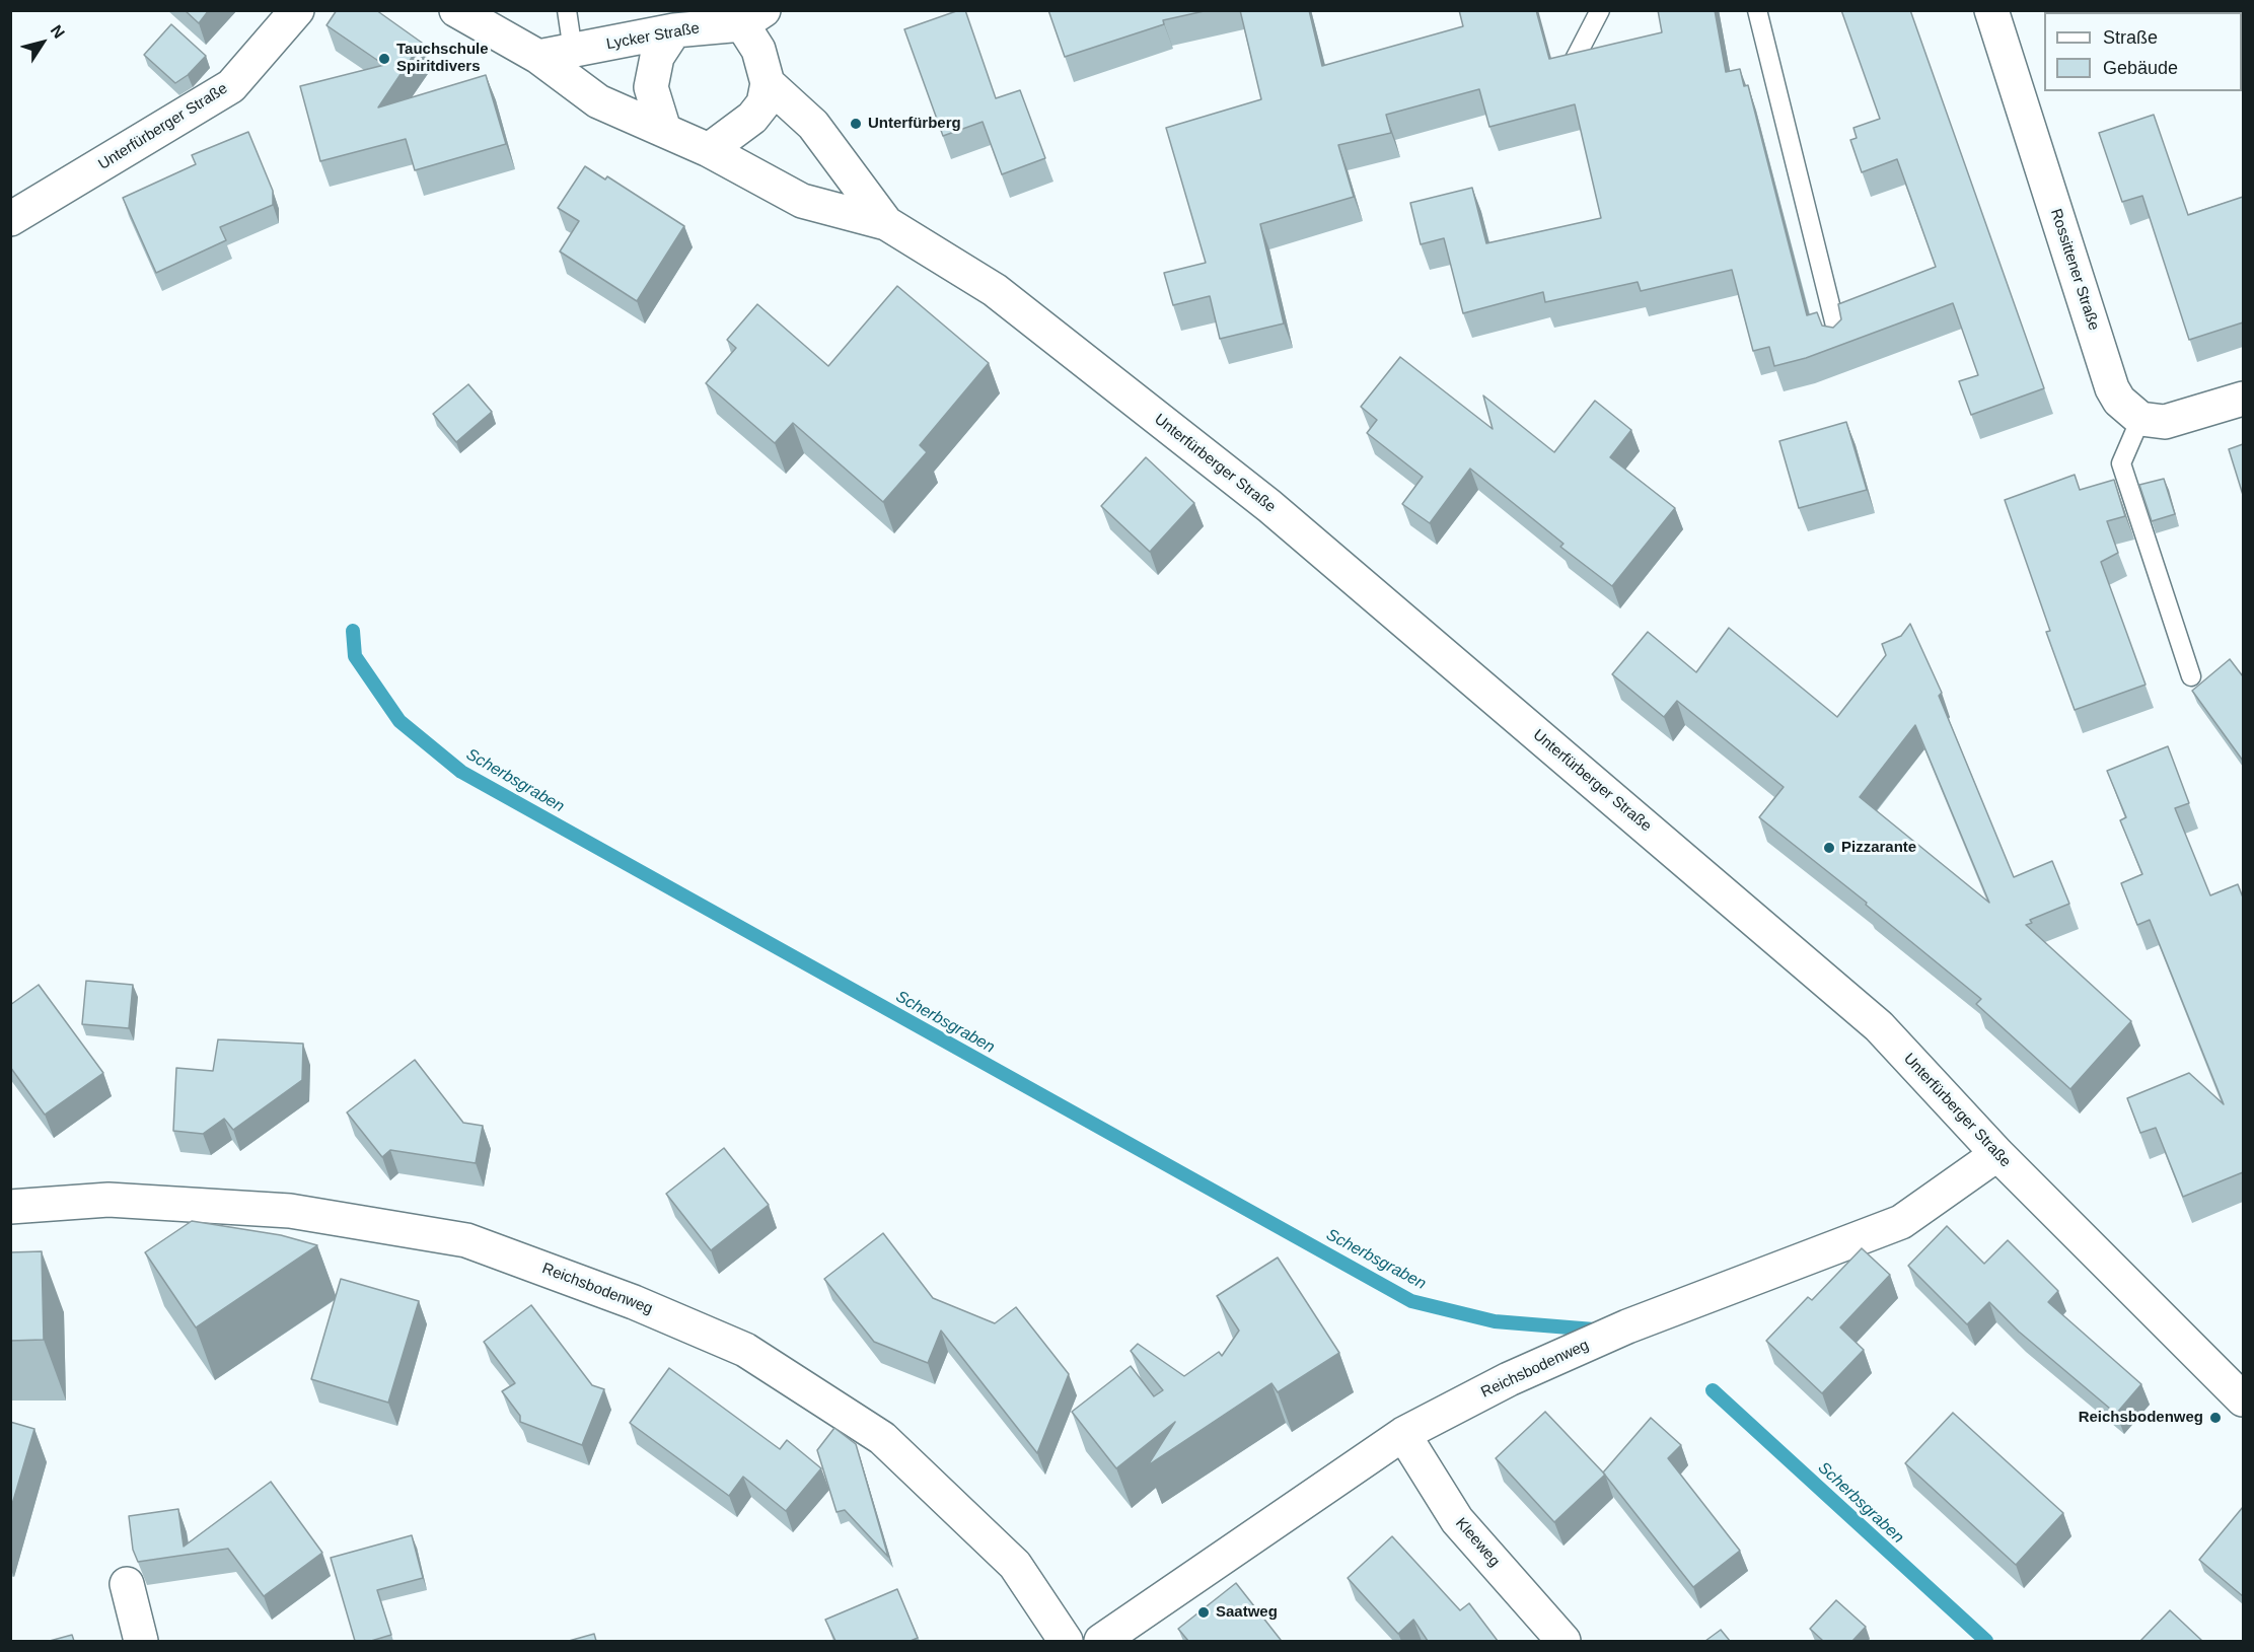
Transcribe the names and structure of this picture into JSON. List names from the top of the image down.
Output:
{
  "streets": {
    "street": [
      "Lycker Straße",
      "Unterfürberger Straße",
      "Rossittener Straße",
      "Reichsbodenweg",
      "Kleeweg"
    ]
  },
  "crossings": [
    ["Lycker Straße", "Unterfürberger Straße"],
    ["Unterfürberger Straße", "Reichsbodenweg"],
    ["Reichsbodenweg", "Kleeweg"]
  ],
  "water": ["Scherbsgraben"],
  "places": [
    "Tauchschule Spiritdivers",
    "Unterfürberg",
    "Pizzarante",
    "Reichsbodenweg",
    "Saatweg"
  ],
  "legend": ["Straße", "Gebäude"],
  "north": "top right"
}
